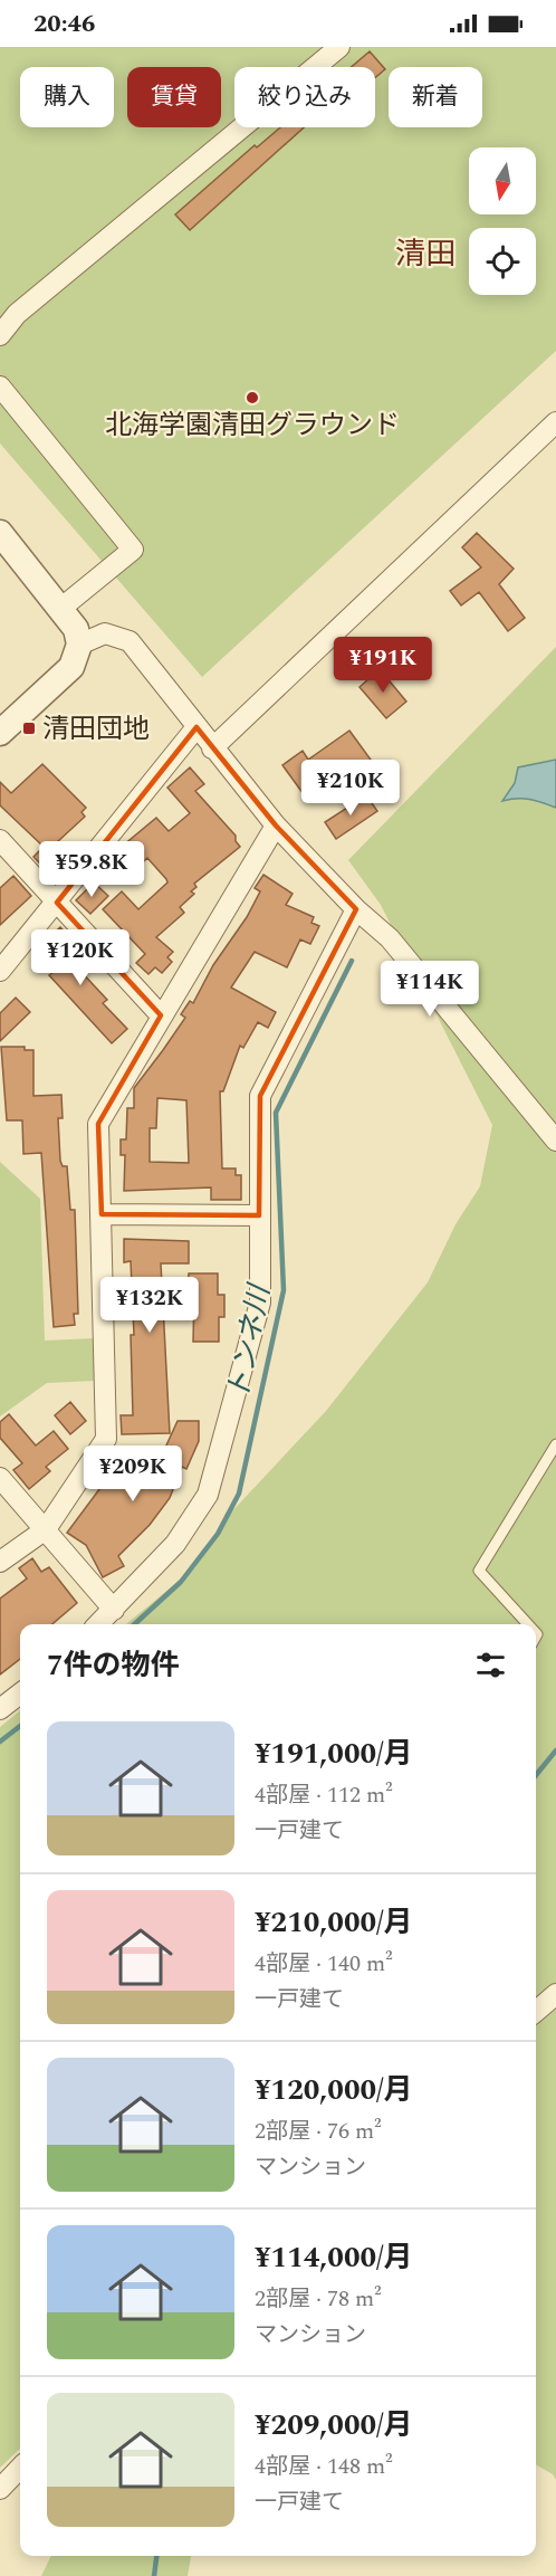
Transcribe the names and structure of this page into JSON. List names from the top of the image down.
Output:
{
  "districts": ["清田"],
  "water": ["トンネ川"],
  "places": {
    "other": ["北海学園清田グラウンド"],
    "transit": ["清田団地"]
  },
  "north": "bottom",
  "page": {
    "status": "20:46",
    "chip": [
      "購入",
      "賃貸",
      "絞り込み",
      "新着"
    ],
    "price": [
      "¥191K",
      "¥210K",
      "¥59.8K",
      "¥120K",
      "¥114K",
      "¥132K",
      "¥209K"
    ],
    "heading": "7件の物件",
    "list": [
      {
        "name": "¥191,000/月",
        "note": "4部屋 · 112 m² · 一戸建て"
      },
      {
        "name": "¥210,000/月",
        "note": "4部屋 · 140 m² · 一戸建て"
      },
      {
        "name": "¥120,000/月",
        "note": "2部屋 · 76 m² · マンション"
      },
      {
        "name": "¥114,000/月",
        "note": "2部屋 · 78 m² · マンション"
      },
      {
        "name": "¥209,000/月",
        "note": "4部屋 · 148 m² · 一戸建て"
      }
    ]
  }
}
